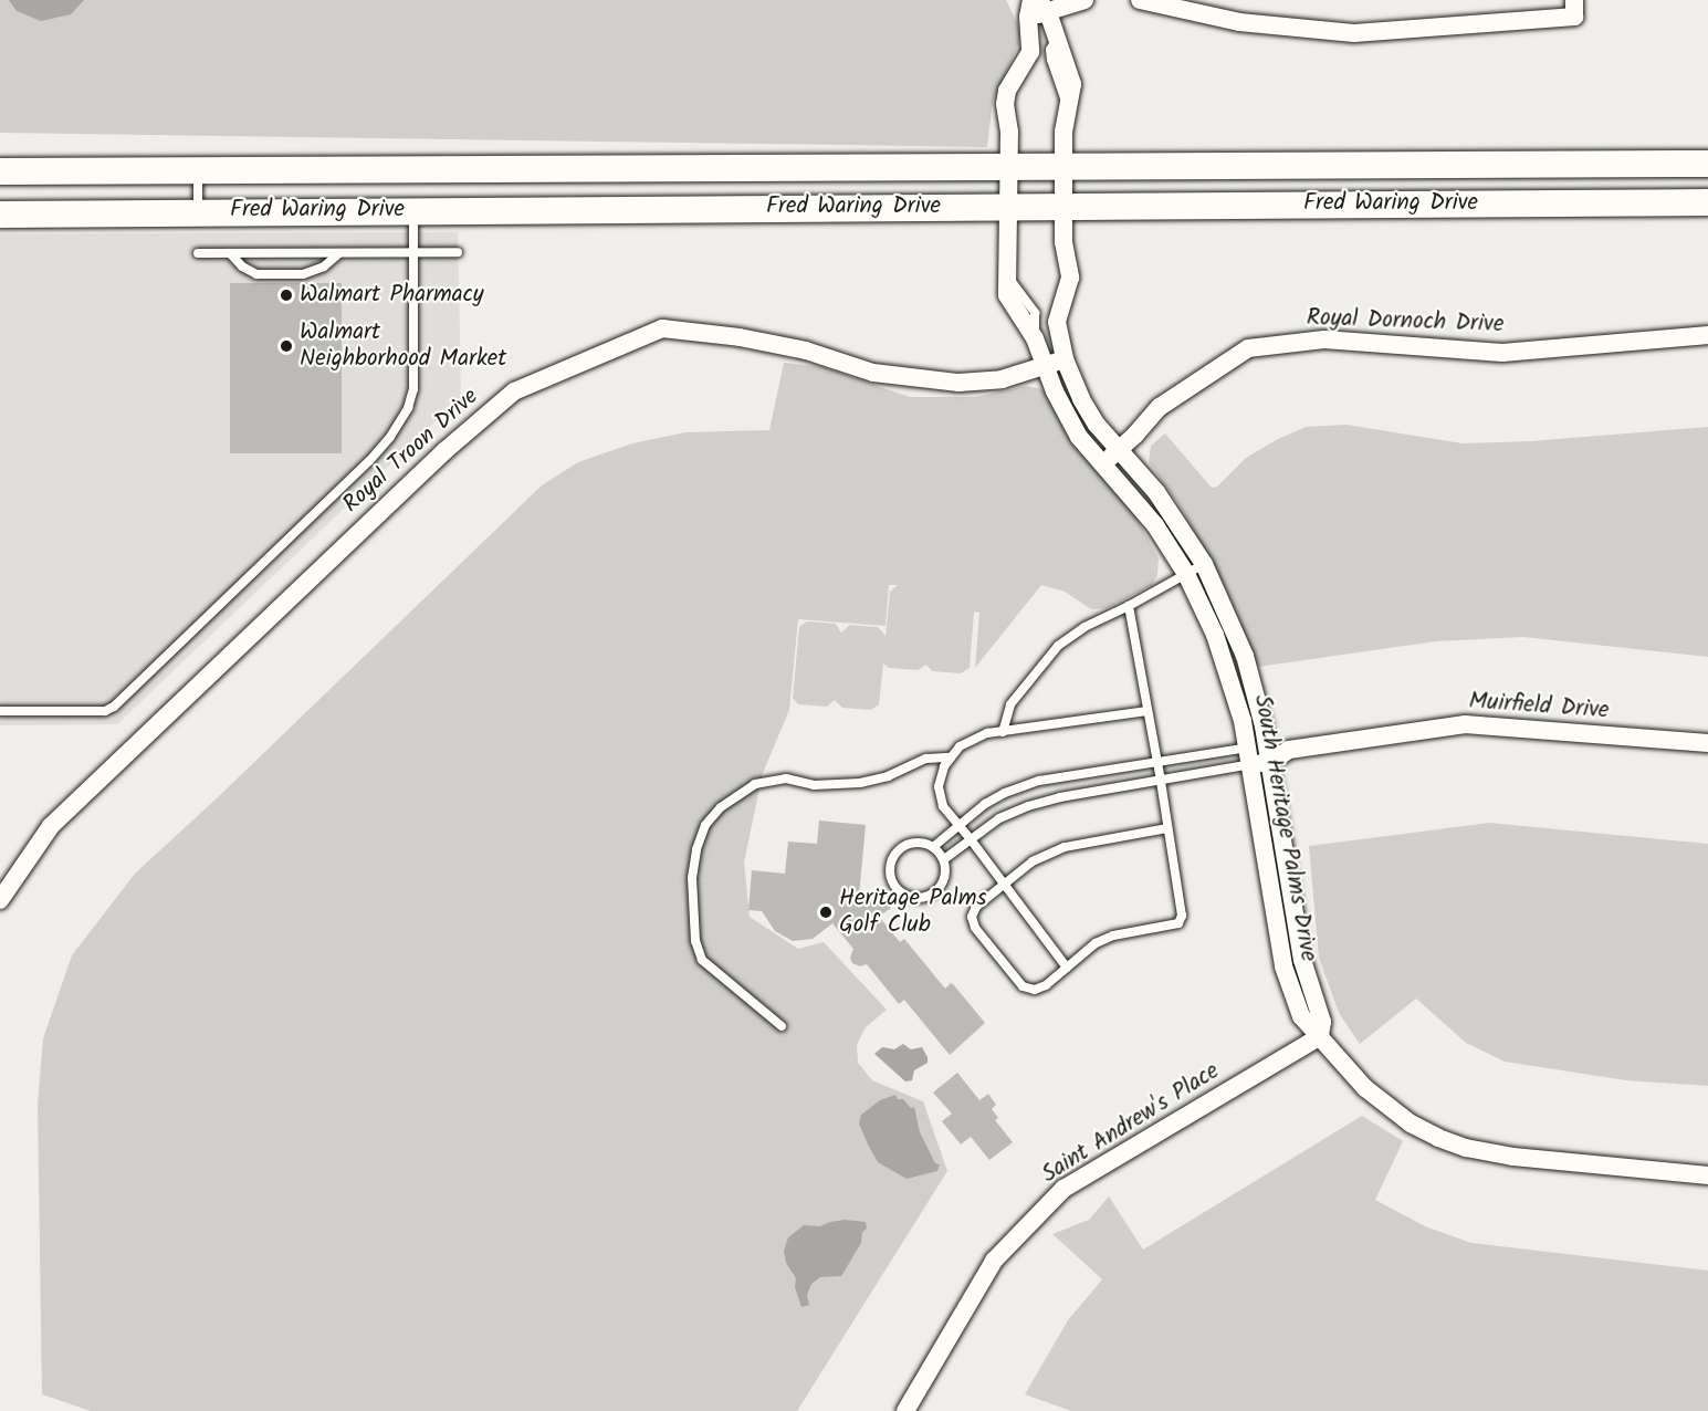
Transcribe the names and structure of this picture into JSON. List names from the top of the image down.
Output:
{
  "streets": {
    "main road": ["Fred Waring Drive"],
    "street": [
      "Royal Dornoch Drive",
      "Royal Troon Drive",
      "Muirfield Drive",
      "South Heritage Palms Drive",
      "Saint Andrew's Place"
    ]
  },
  "crossings": [
    ["Fred Waring Drive", "South Heritage Palms Drive"],
    ["Royal Dornoch Drive", "South Heritage Palms Drive"],
    ["Royal Troon Drive", "South Heritage Palms Drive"],
    ["Muirfield Drive", "South Heritage Palms Drive"],
    ["South Heritage Palms Drive", "Saint Andrew's Place"]
  ],
  "places": ["Walmart Pharmacy", "Walmart Neighborhood Market", "Heritage Palms Golf Club"]
}
